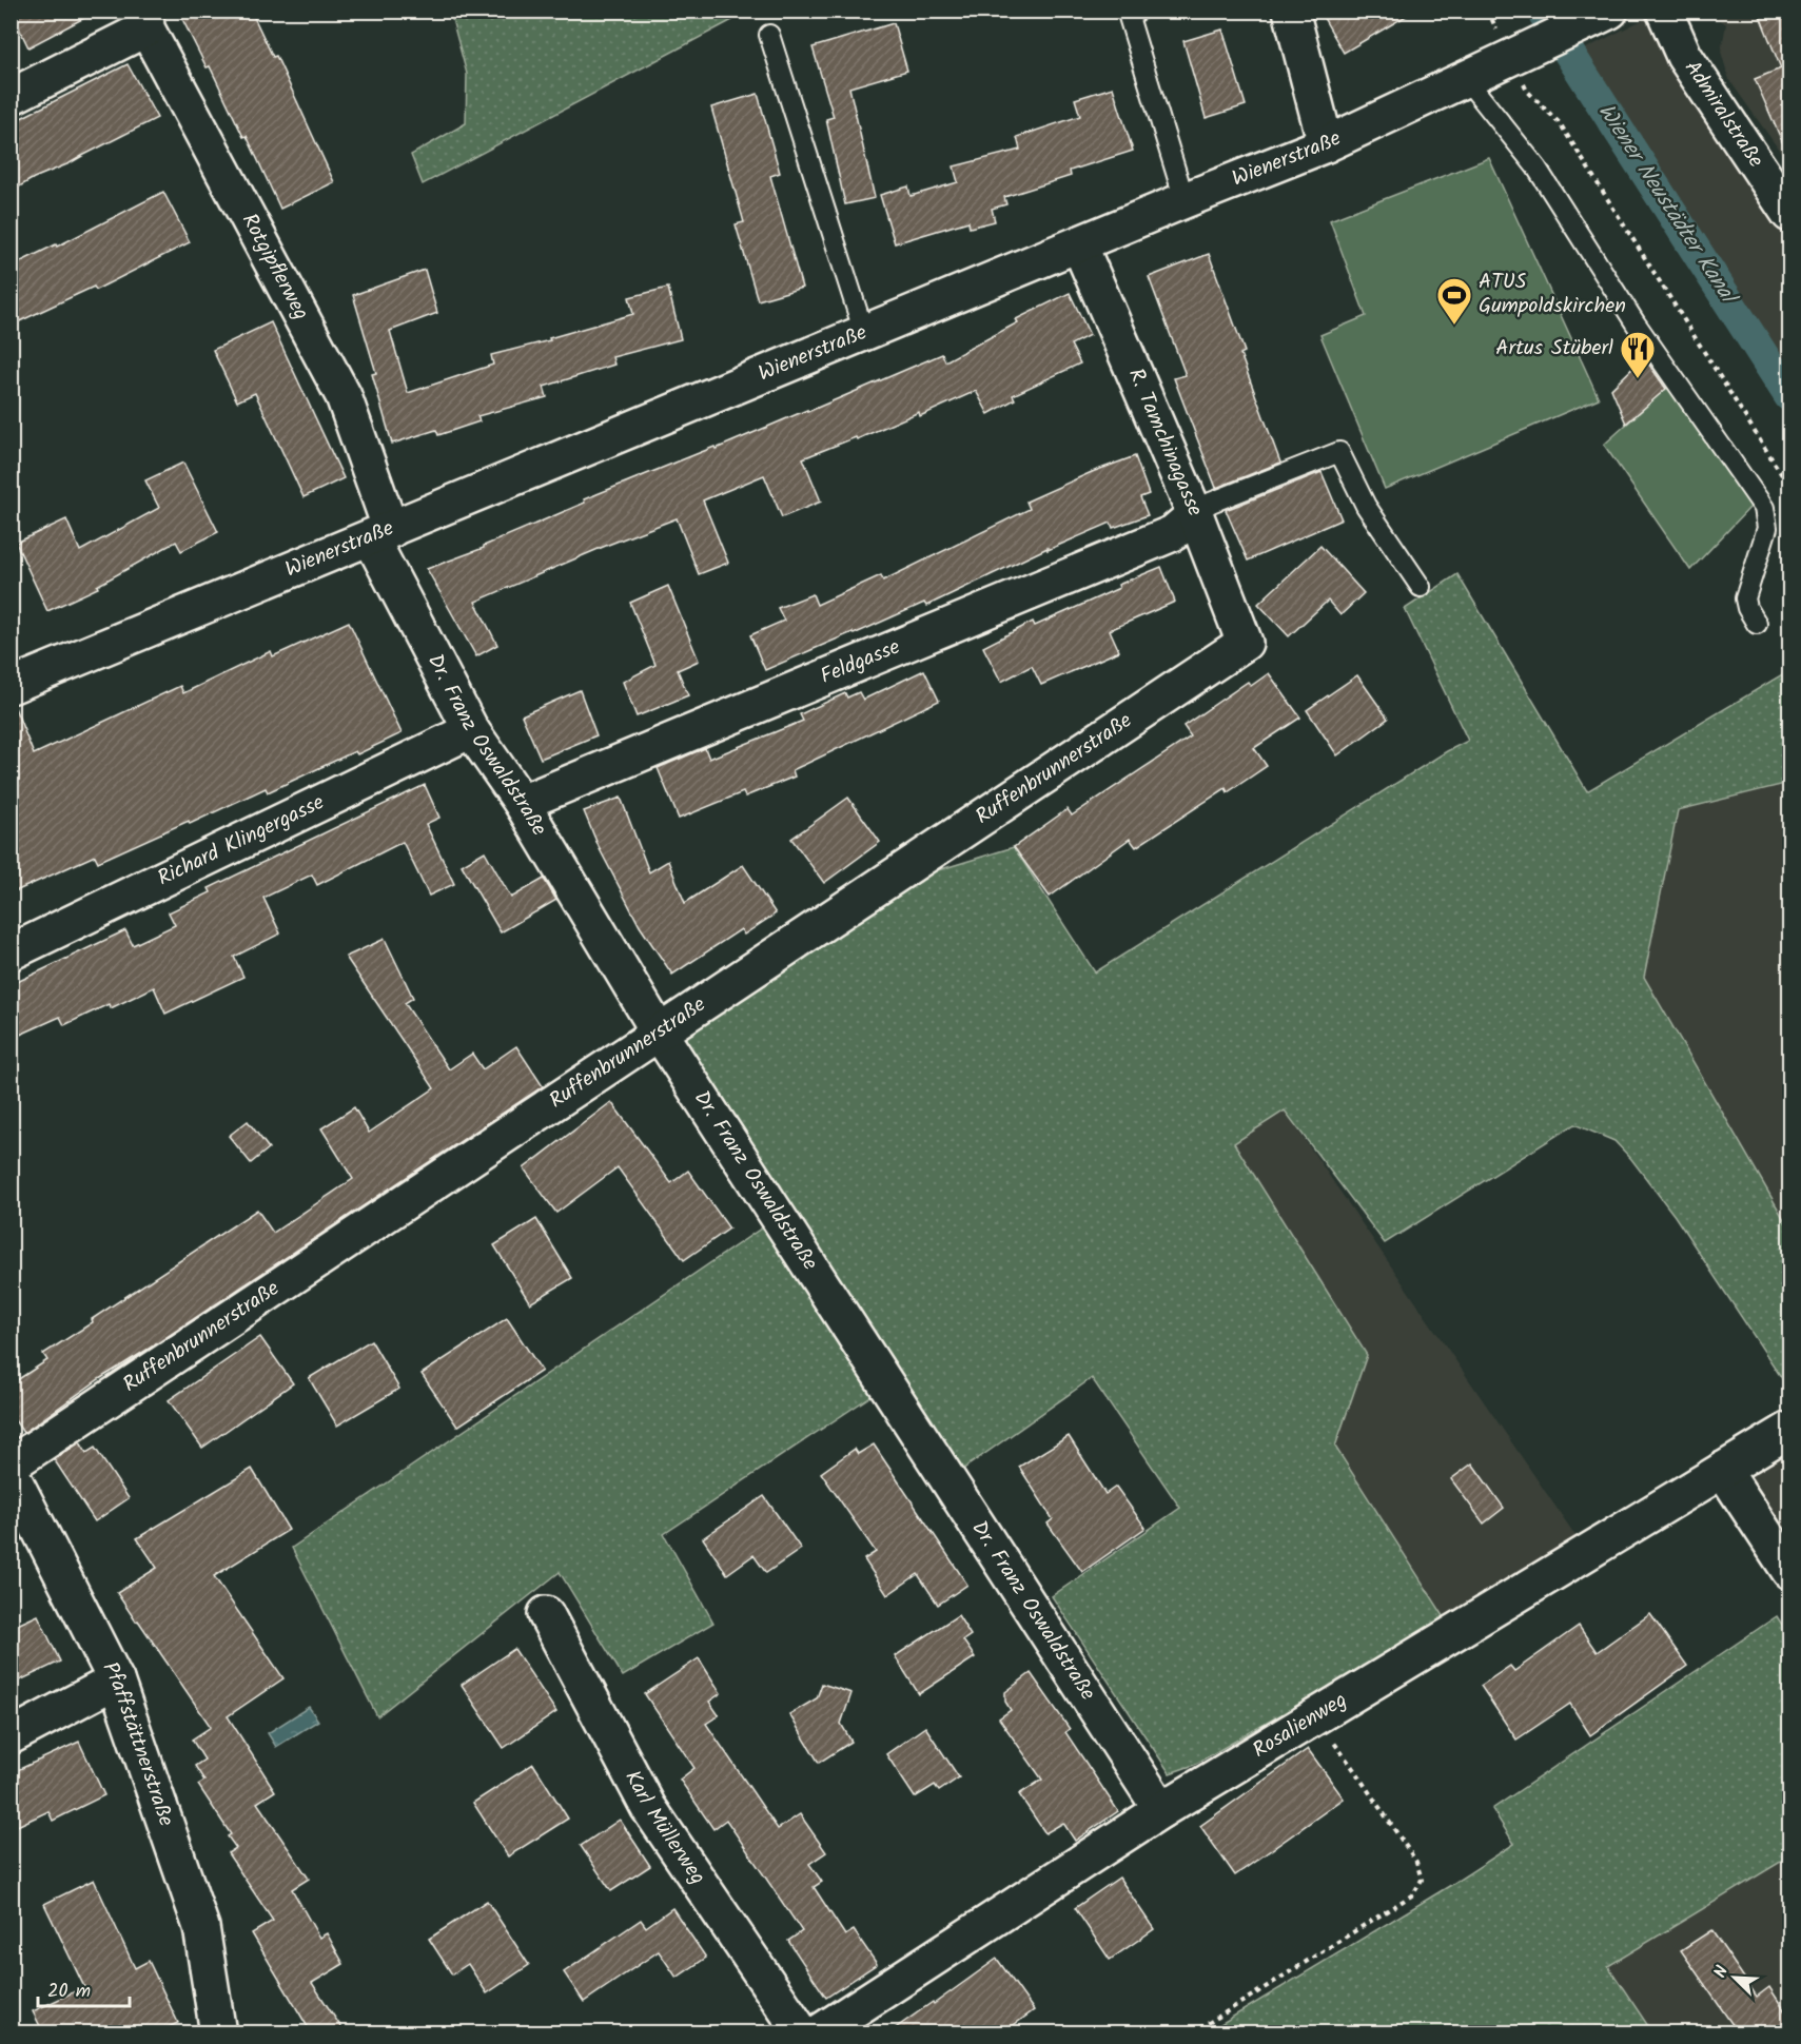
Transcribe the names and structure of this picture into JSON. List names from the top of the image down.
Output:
{
  "streets": {
    "street": [
      "Admiralstraße",
      "Wienerstraße",
      "Rotgipflerweg",
      "R. Tamchinagasse",
      "Feldgasse",
      "Dr. Franz Oswaldstraße",
      "Ruffenbrunnerstraße",
      "Richard Klingergasse",
      "Rosalienweg",
      "Pfaffstättnerstraße",
      "Karl Müllerweg"
    ]
  },
  "crossings": [
    ["Wienerstraße", "Rotgipflerweg"],
    ["Wienerstraße", "R. Tamchinagasse"],
    ["Wienerstraße", "Dr. Franz Oswaldstraße"],
    ["Rotgipflerweg", "Dr. Franz Oswaldstraße"],
    ["R. Tamchinagasse", "Feldgasse"],
    ["R. Tamchinagasse", "Ruffenbrunnerstraße"],
    ["Feldgasse", "Dr. Franz Oswaldstraße"],
    ["Dr. Franz Oswaldstraße", "Ruffenbrunnerstraße"],
    ["Dr. Franz Oswaldstraße", "Richard Klingergasse"],
    ["Dr. Franz Oswaldstraße", "Rosalienweg"]
  ],
  "water": ["Wiener Neustädter Kanal"],
  "places": {
    "sports": ["ATUS Gumpoldskirchen"],
    "restaurant": ["Artus Stüberl"]
  },
  "scale_bar": "20 m",
  "north": "top left"
}
